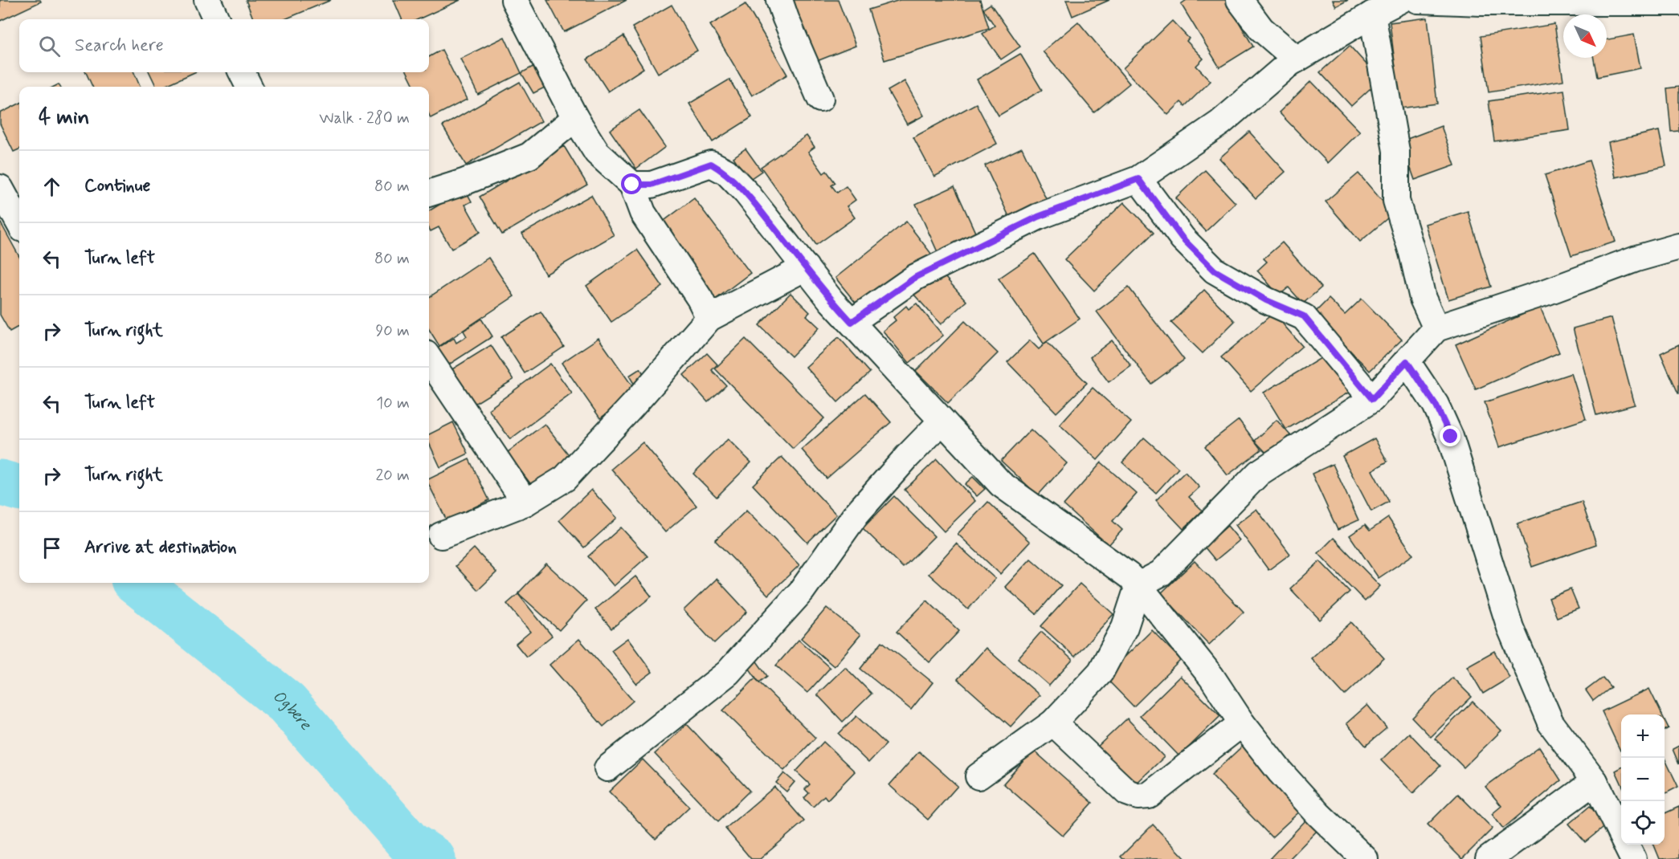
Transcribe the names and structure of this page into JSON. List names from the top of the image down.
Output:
{
  "water": ["Ogbere"],
  "north": "bottom right",
  "page": {
    "search": "Search here",
    "heading": ["4 min", "Walk · 280 m"],
    "list": [
      ["Continue", "80 m"],
      ["Turn left", "80 m"],
      ["Turn right", "90 m"],
      ["Turn left", "10 m"],
      ["Turn right", "20 m"],
      "Arrive at destination"
    ],
    "map_buttons": ["+", "−"]
  }
}
